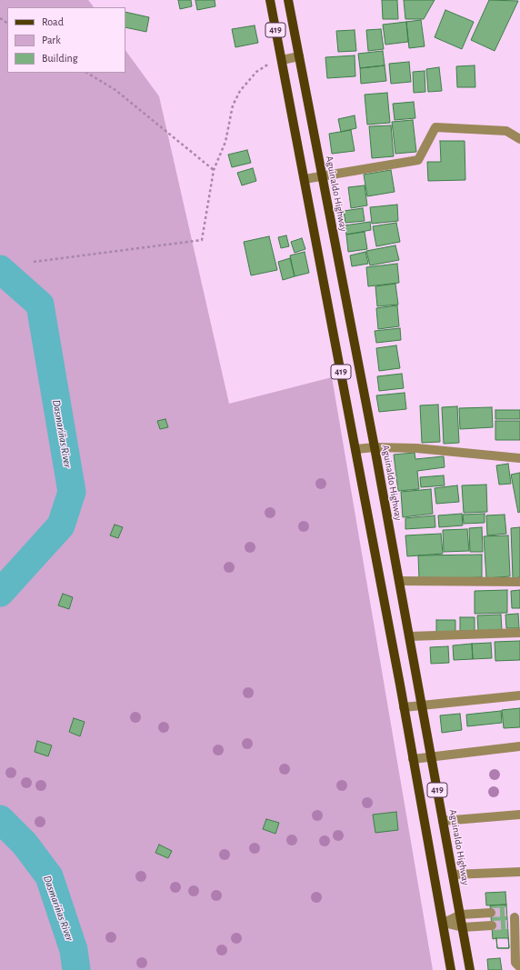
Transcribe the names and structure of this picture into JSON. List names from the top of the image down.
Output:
{
  "streets": {
    "main road": ["419", "Aguinaldo Highway"]
  },
  "water": ["Dasmariñas River"],
  "legend": ["Road", "Park", "Building"]
}
